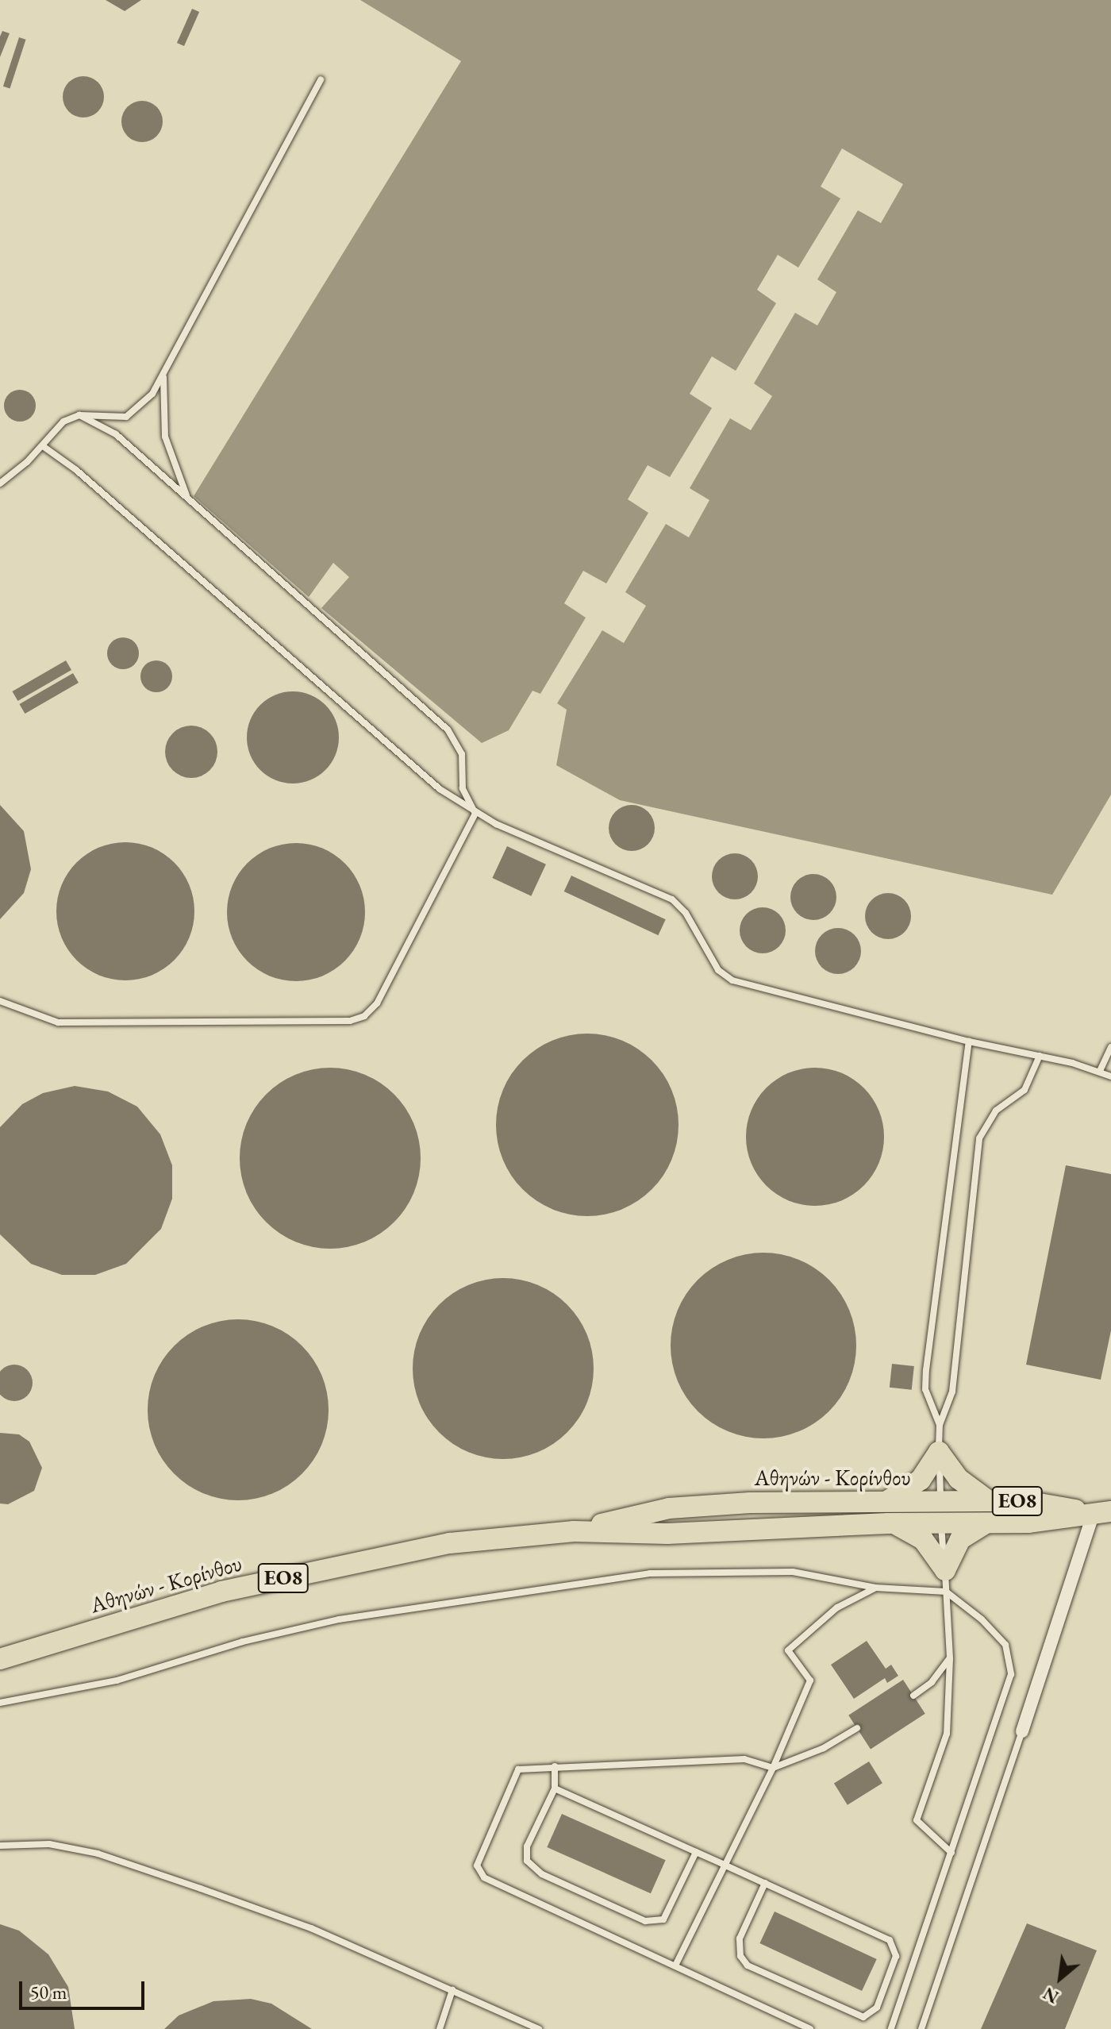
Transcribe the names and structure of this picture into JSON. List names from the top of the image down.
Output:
{
  "streets": {
    "main road": ["Αθηνών - Κορίνθου", "ΕΟ8"]
  },
  "scale_bar": "50 m",
  "north": "bottom left"
}
